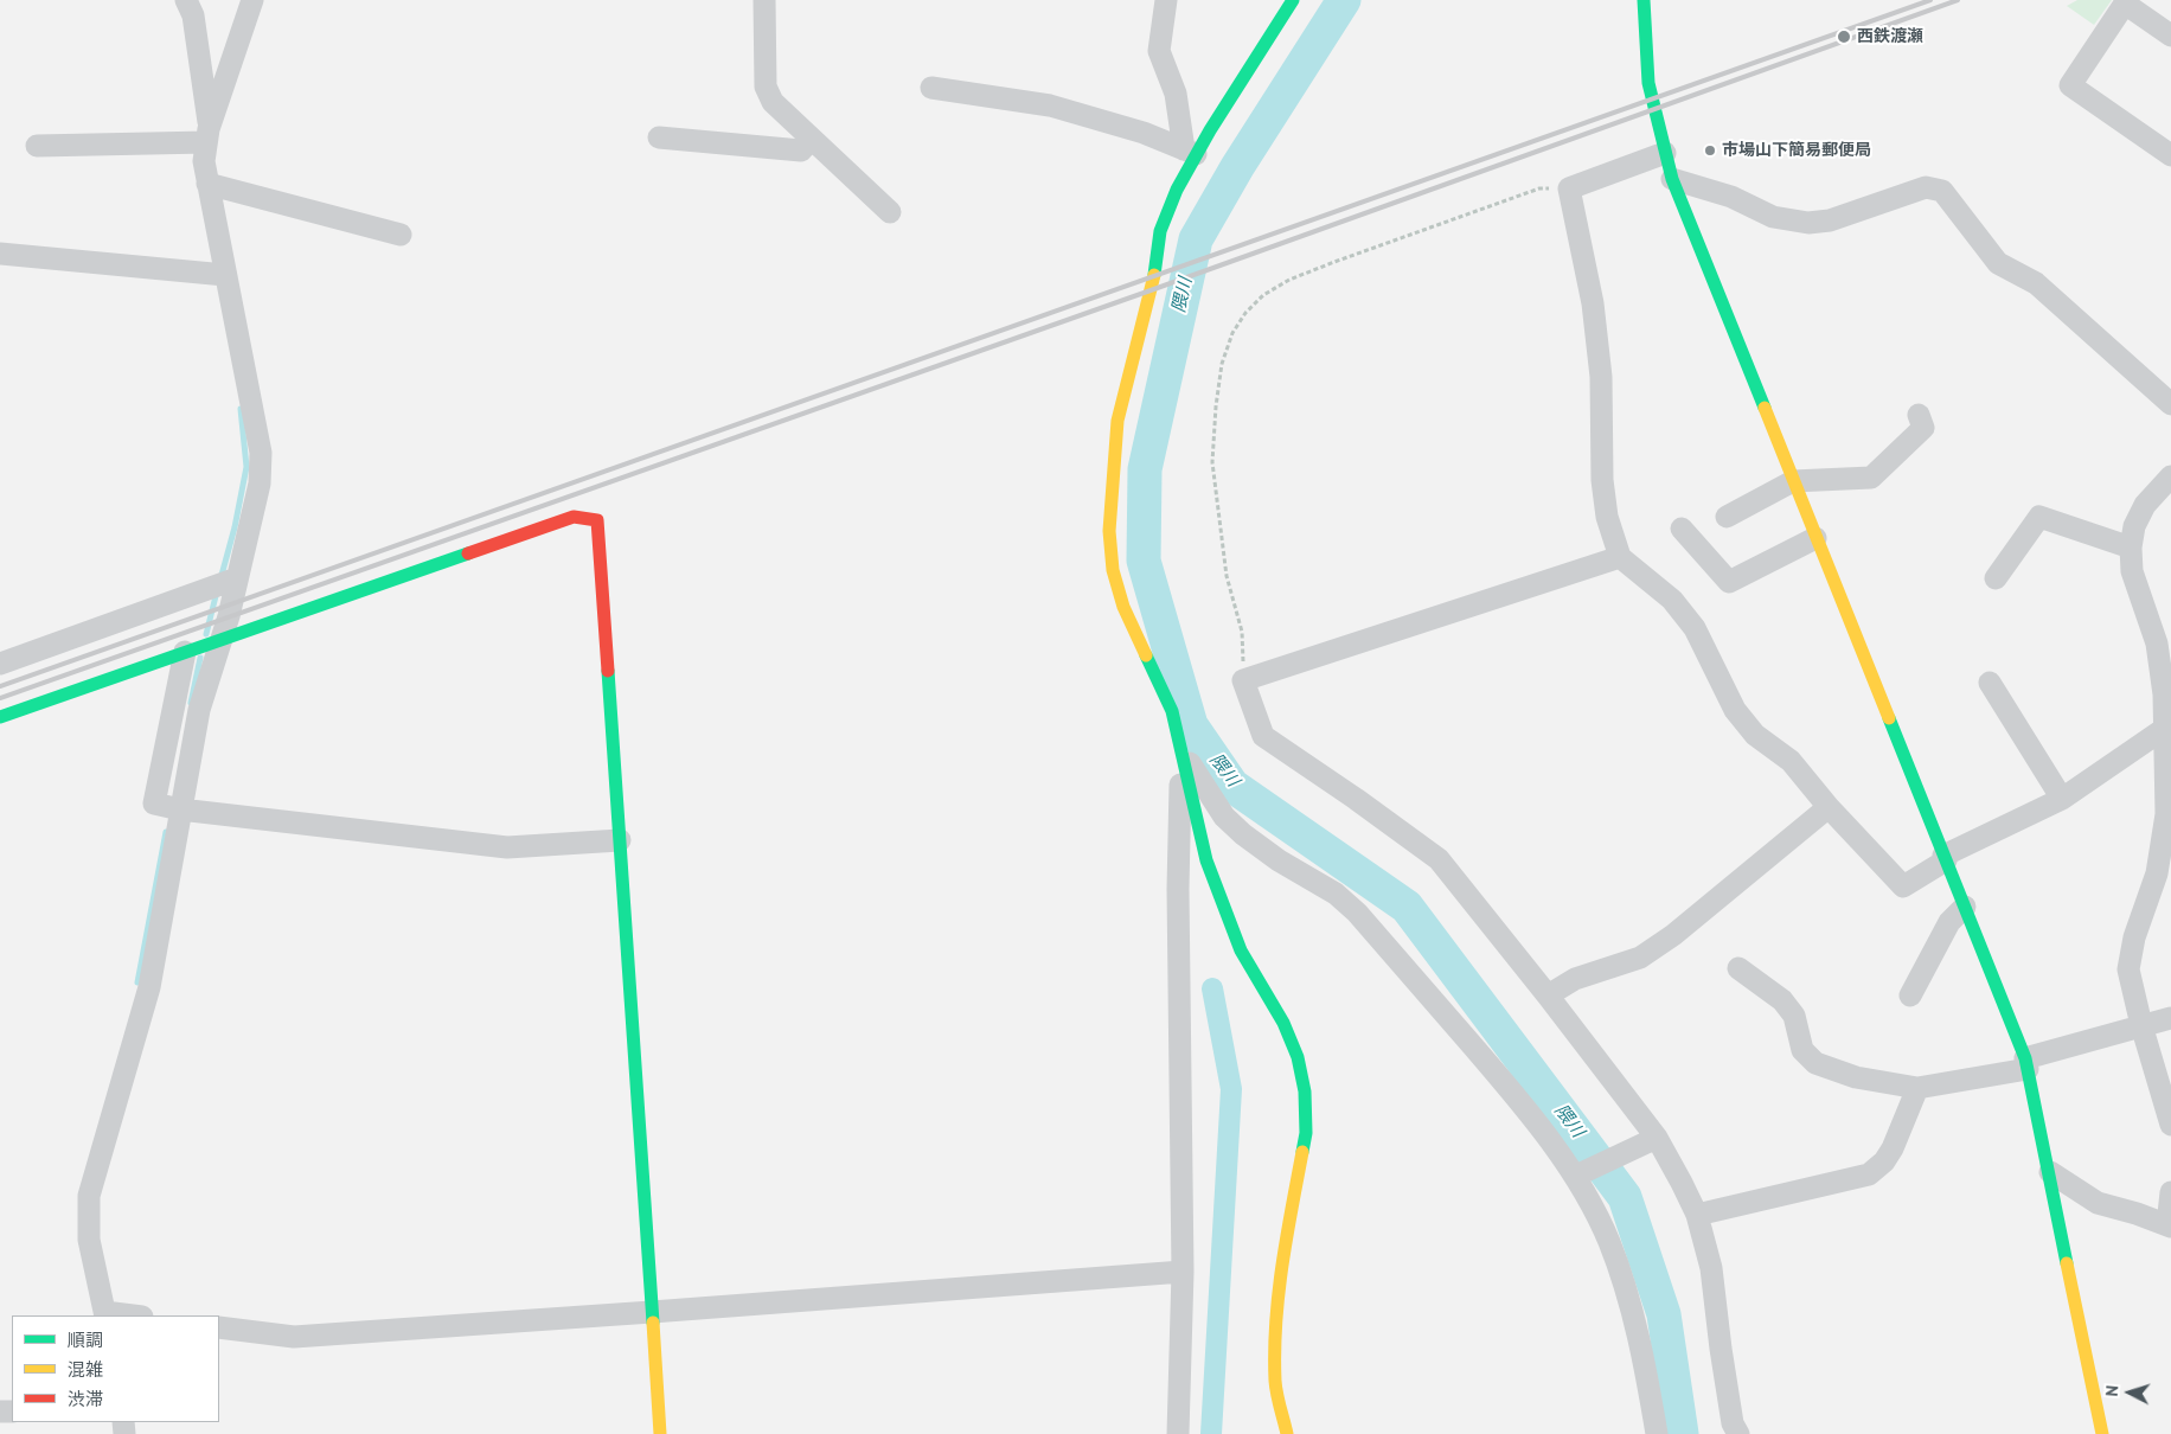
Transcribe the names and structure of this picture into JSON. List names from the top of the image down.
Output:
{
  "water": ["隈川"],
  "places": ["西鉄渡瀬", "市場山下簡易郵便局"],
  "legend": ["順調", "混雑", "渋滞"],
  "north": "left"
}
